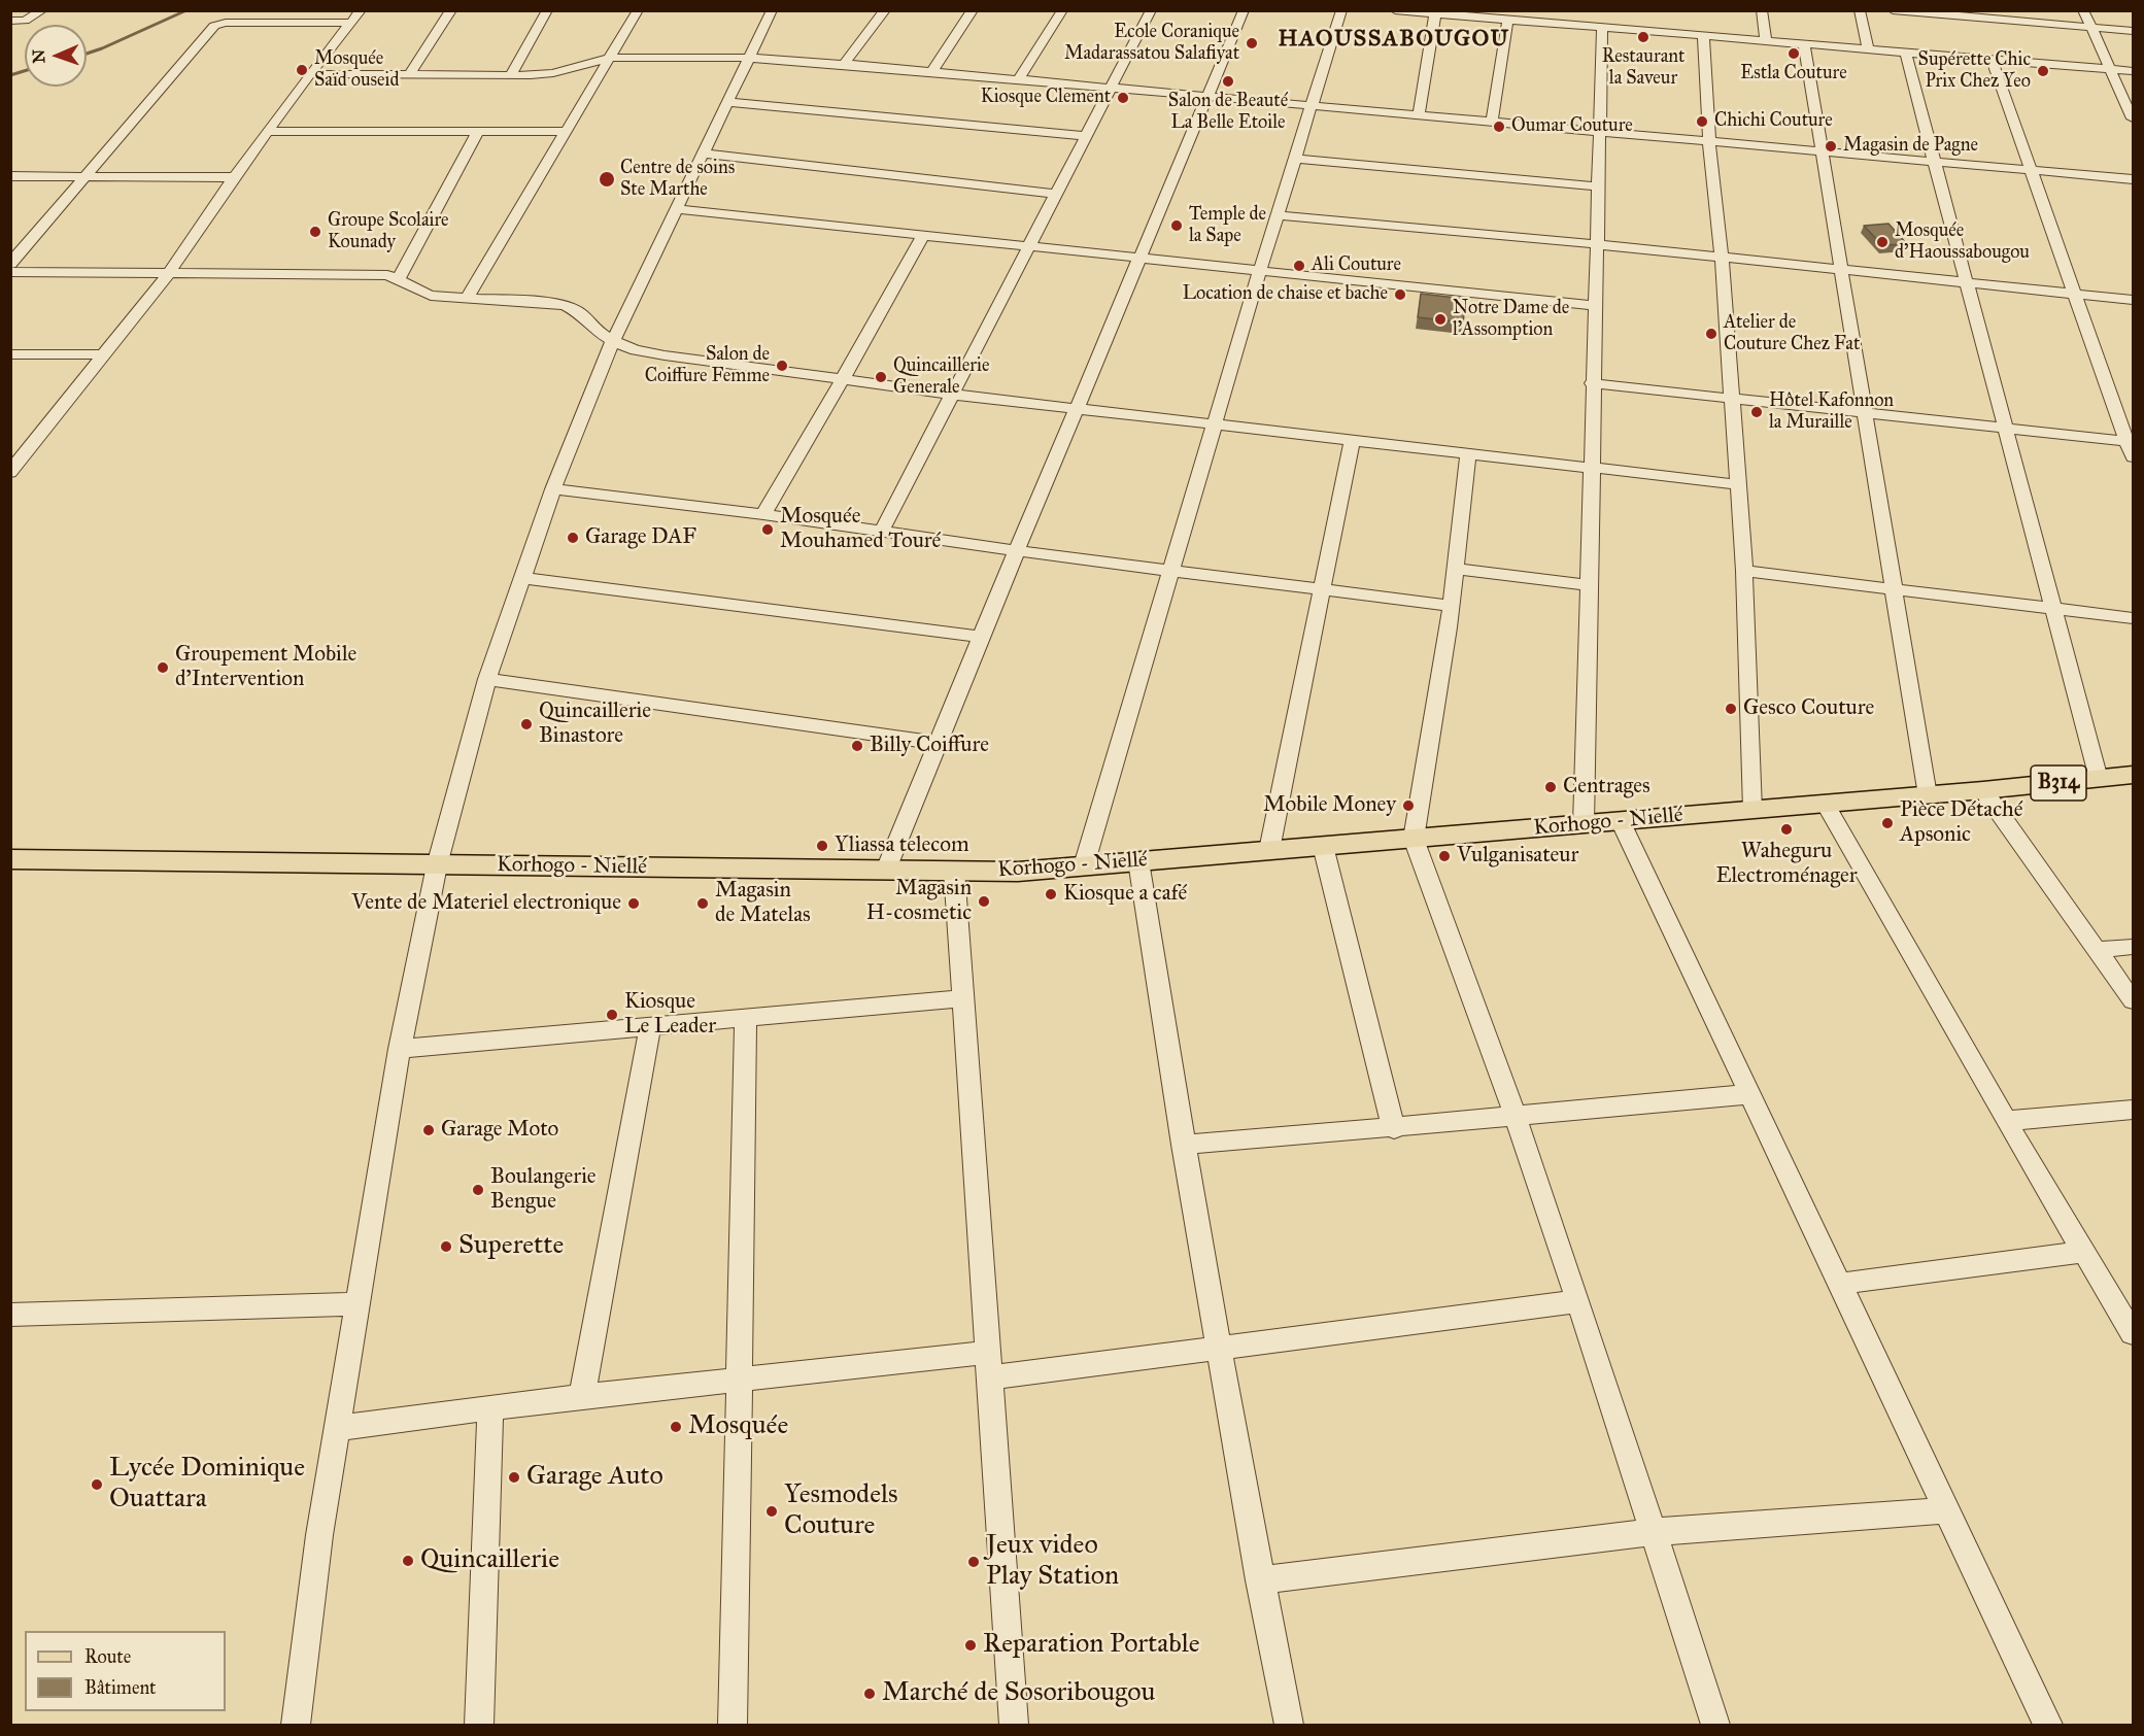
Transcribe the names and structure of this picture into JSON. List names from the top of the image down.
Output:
{
  "streets": {
    "main road": ["B314", "Korhogo - Niellé"]
  },
  "crossings": [
    ["B314", "Korhogo - Niellé"]
  ],
  "districts": ["HAOUSSABOUGOU"],
  "places": [
    "Restaurant la Saveur",
    "Ecole Coranique Madarassatou Salafiyat",
    "Estla Couture",
    "Mosquée Saïd ouseid",
    "Supérette Chic Prix Chez Yeo",
    "Salon de Beauté La Belle Etoile",
    "Kiosque Clement",
    "Chichi Couture",
    "Oumar Couture",
    "Magasin de Pagne",
    "Centre de soins Ste Marthe",
    "Temple de la Sape",
    "Groupe Scolaire Kounady",
    "Mosquée d'Haoussabougou",
    "Ali Couture",
    "Location de chaise et bache",
    "Notre Dame de l'Assomption",
    "Atelier de Couture Chez Fat",
    "Salon de Coiffure Femme",
    "Quincaillerie Generale",
    "Hôtel Kafonnon la Muraille",
    "Mosquée Mouhamed Touré",
    "Garage DAF",
    "Groupement Mobile d'Intervention",
    "Gesco Couture",
    "Quincaillerie Binastore",
    "Billy Coiffure",
    "Centrages",
    "Mobile Money",
    "Pièce Détaché Apsonic",
    "Waheguru Electroménager",
    "Yliassa telecom",
    "Vulganisateur",
    "Kiosque a café",
    "Magasin H-cosmetic",
    "Vente de Materiel electronique",
    "Magasin de Matelas",
    "Kiosque Le Leader",
    "Garage Moto",
    "Boulangerie Bengue",
    "Superette",
    "Mosquée",
    "Garage Auto",
    "Lycée Dominique Ouattara",
    "Yesmodels Couture",
    "Quincaillerie",
    "Jeux video Play Station",
    "Reparation Portable",
    "Marché de Sosoribougou"
  ],
  "legend": ["Route", "Bâtiment"],
  "north": "left"
}
